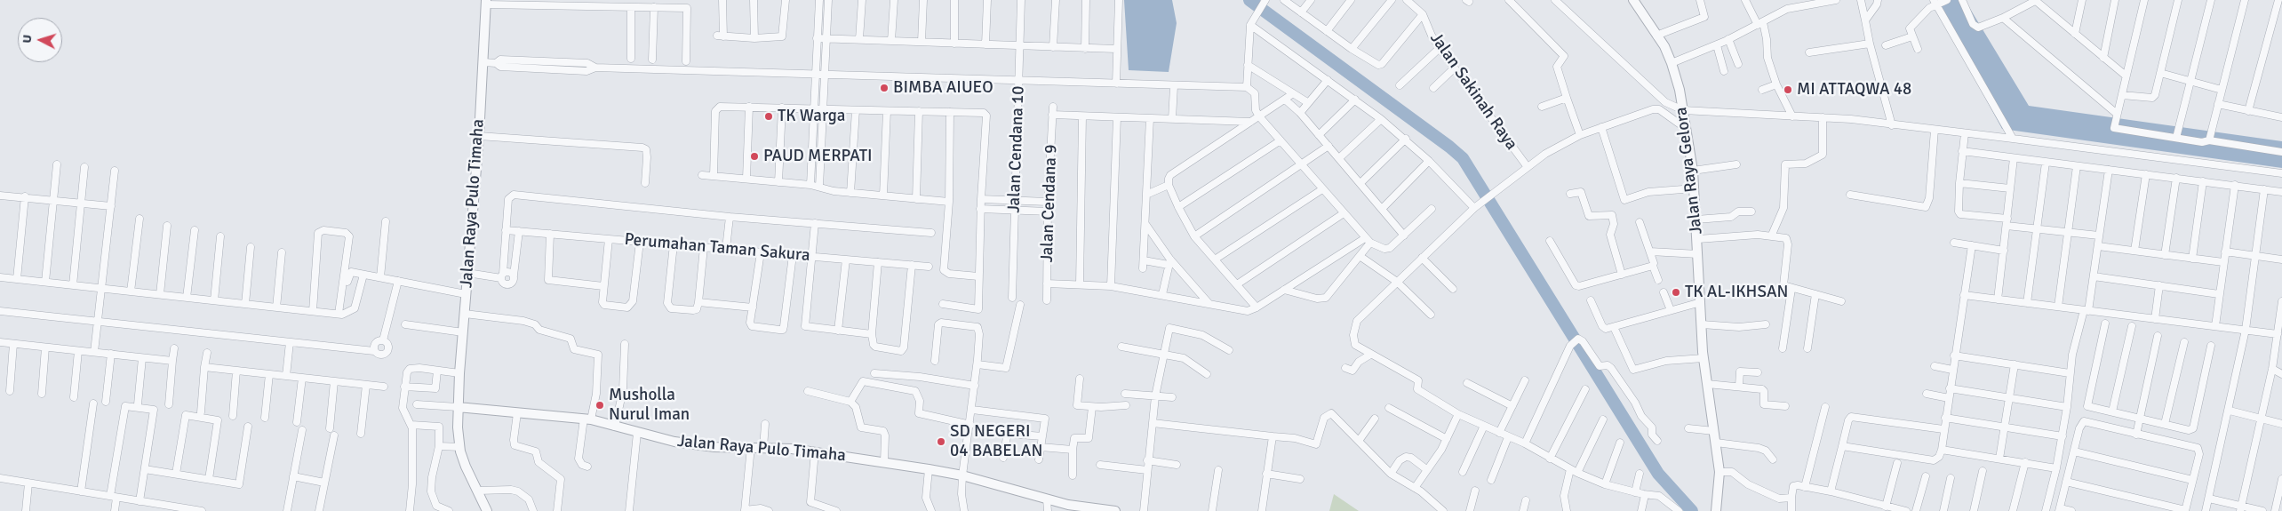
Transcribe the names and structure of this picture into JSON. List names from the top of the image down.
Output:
{
  "streets": {
    "street": [
      "Jalan Sakinah Raya",
      "Jalan Cendana 10",
      "Jalan Raya Gelora",
      "Jalan Raya Pulo Timaha",
      "Jalan Cendana 9",
      "Perumahan Taman Sakura"
    ]
  },
  "places": [
    "BIMBA AIUEO",
    "MI ATTAQWA 48",
    "TK Warga",
    "PAUD MERPATI",
    "TK AL-IKHSAN",
    "Musholla Nurul Iman",
    "SD NEGERI 04 BABELAN"
  ],
  "north": "left"
}
